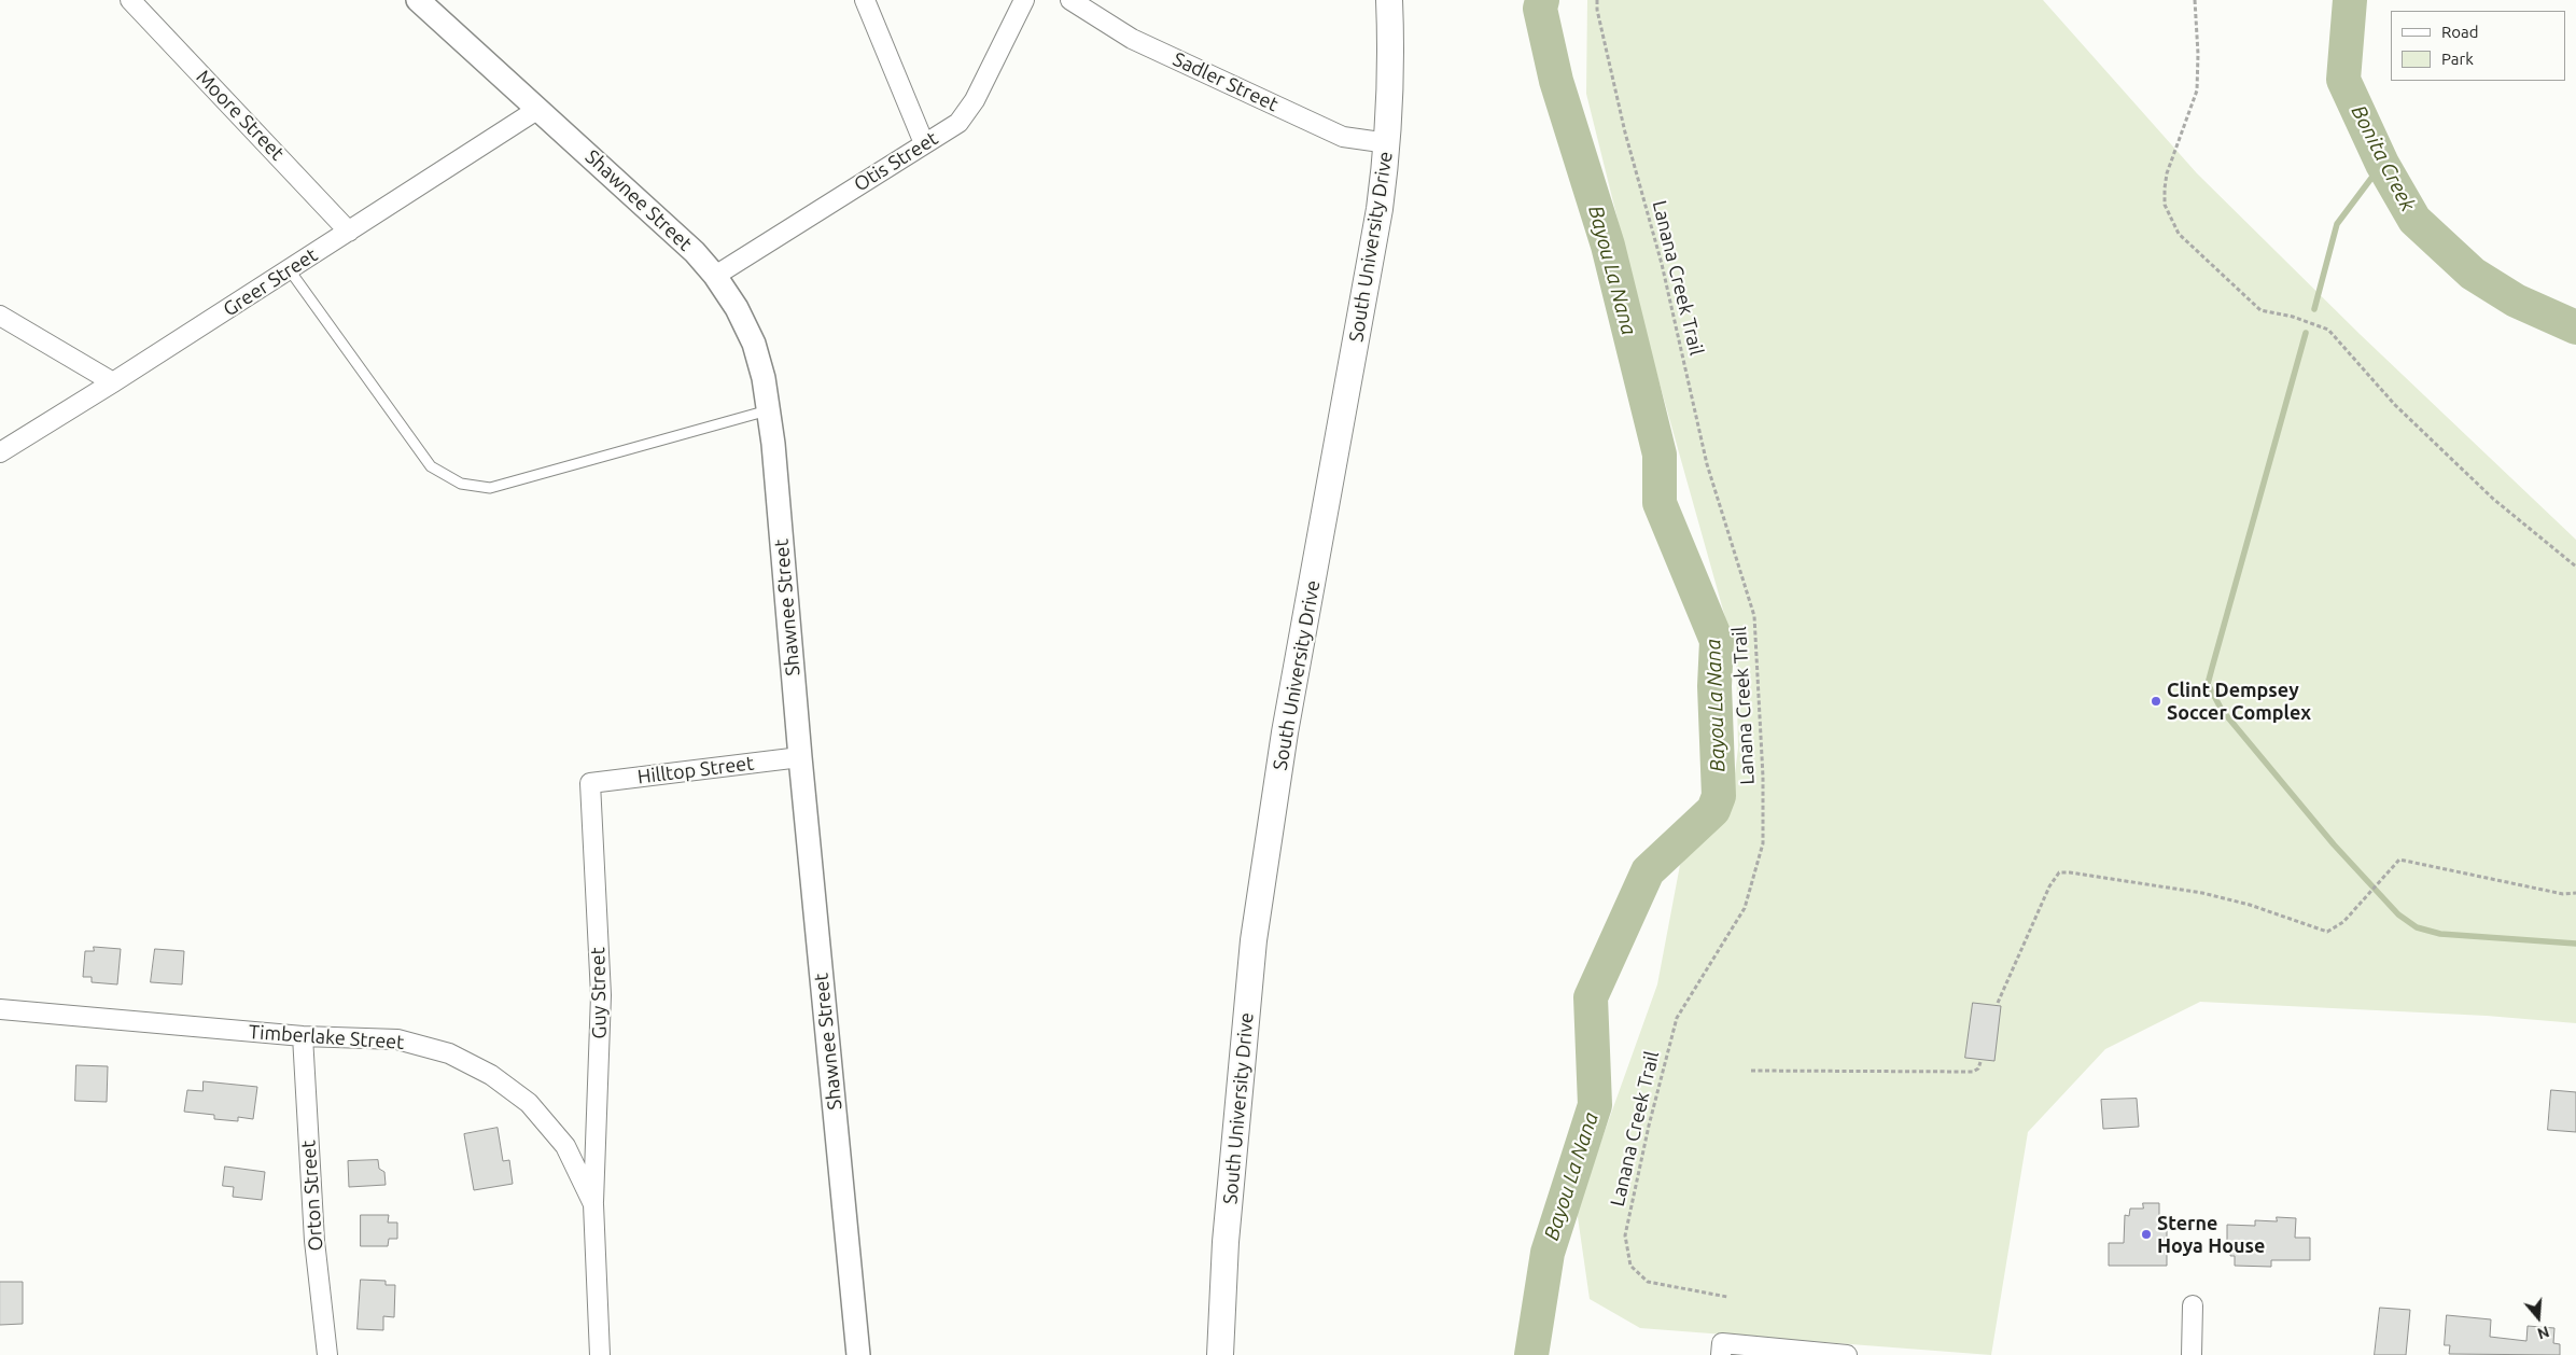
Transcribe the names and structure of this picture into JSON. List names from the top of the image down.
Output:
{
  "streets": {
    "main road": ["South University Drive"],
    "street": [
      "Sadler Street",
      "Moore Street",
      "Otis Street",
      "Shawnee Street",
      "Greer Street",
      "Hilltop Street",
      "Guy Street",
      "Timberlake Street",
      "Orton Street"
    ],
    "path": ["Lanana Creek Trail"]
  },
  "crossings": [
    ["Sadler Street", "South University Drive"],
    ["Moore Street", "Greer Street"],
    ["Otis Street", "Shawnee Street"],
    ["Shawnee Street", "Greer Street"],
    ["Shawnee Street", "Hilltop Street"],
    ["Hilltop Street", "Guy Street"],
    ["Guy Street", "Timberlake Street"],
    ["Timberlake Street", "Orton Street"]
  ],
  "water": ["Bonita Creek", "Bayou La Nana"],
  "places": ["Clint Dempsey Soccer Complex", "Sterne Hoya House"],
  "legend": ["Road", "Park"],
  "north": "bottom"
}
